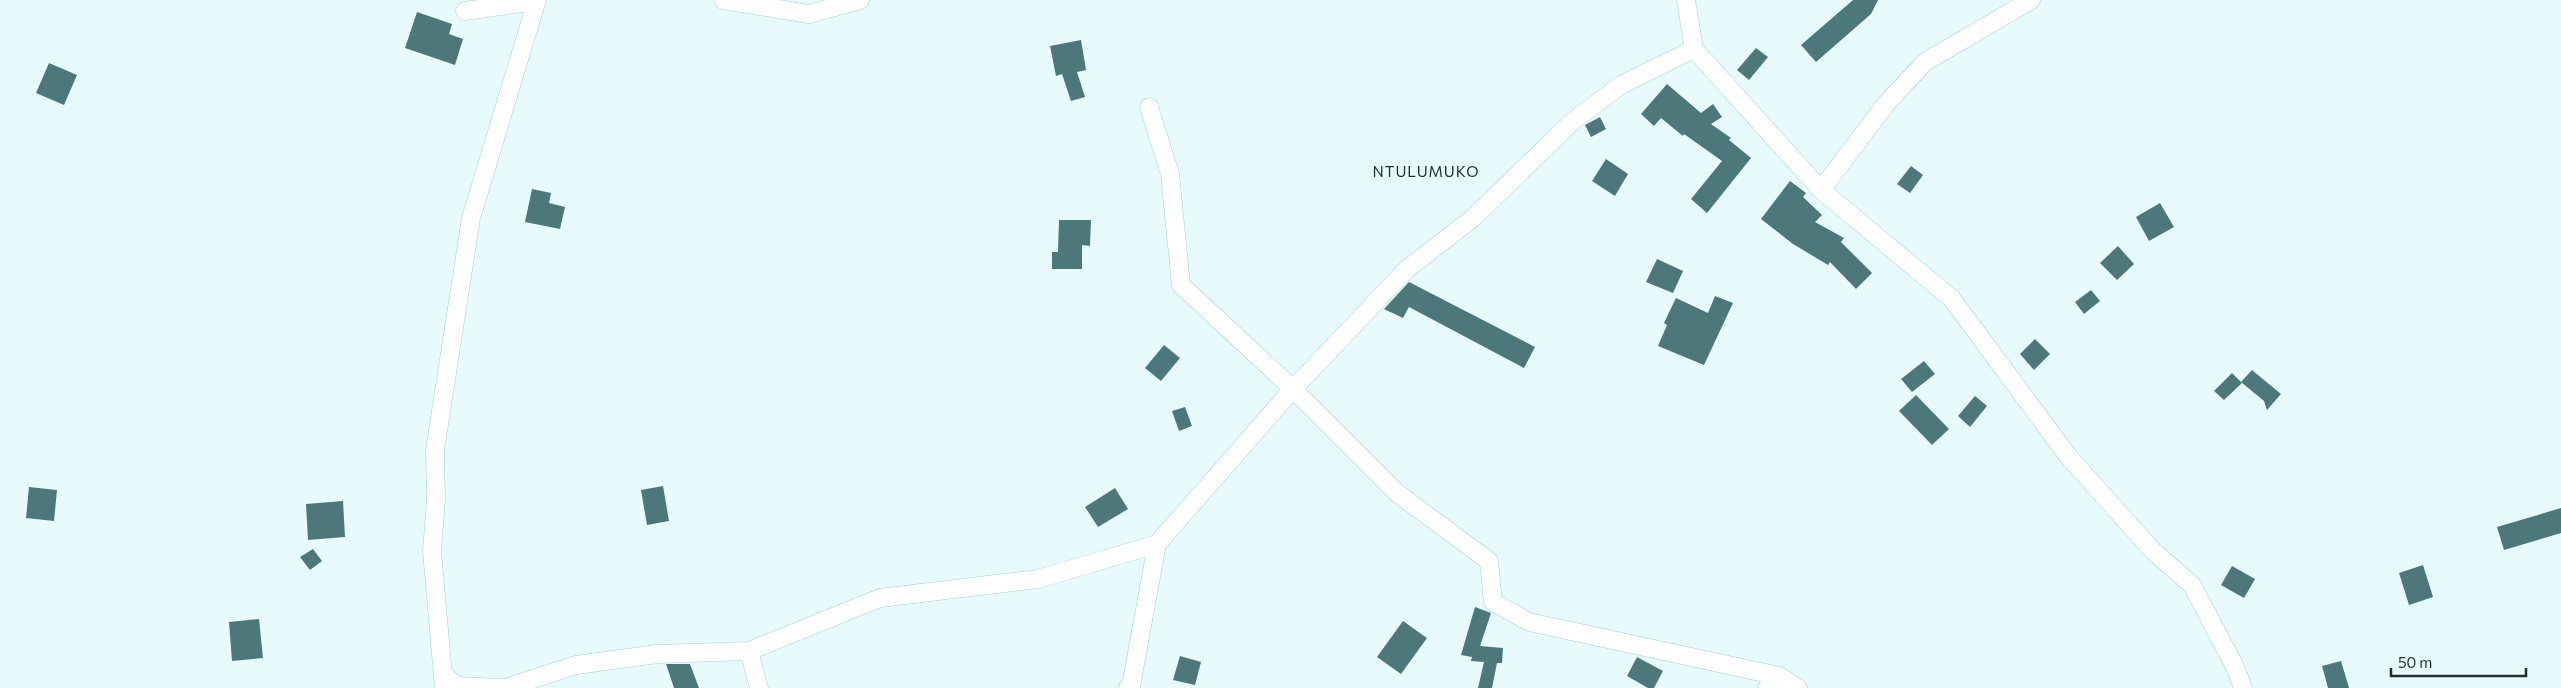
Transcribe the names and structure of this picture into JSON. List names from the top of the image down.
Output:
{
  "districts": ["NTULUMUKO"],
  "scale_bar": "50 m"
}
